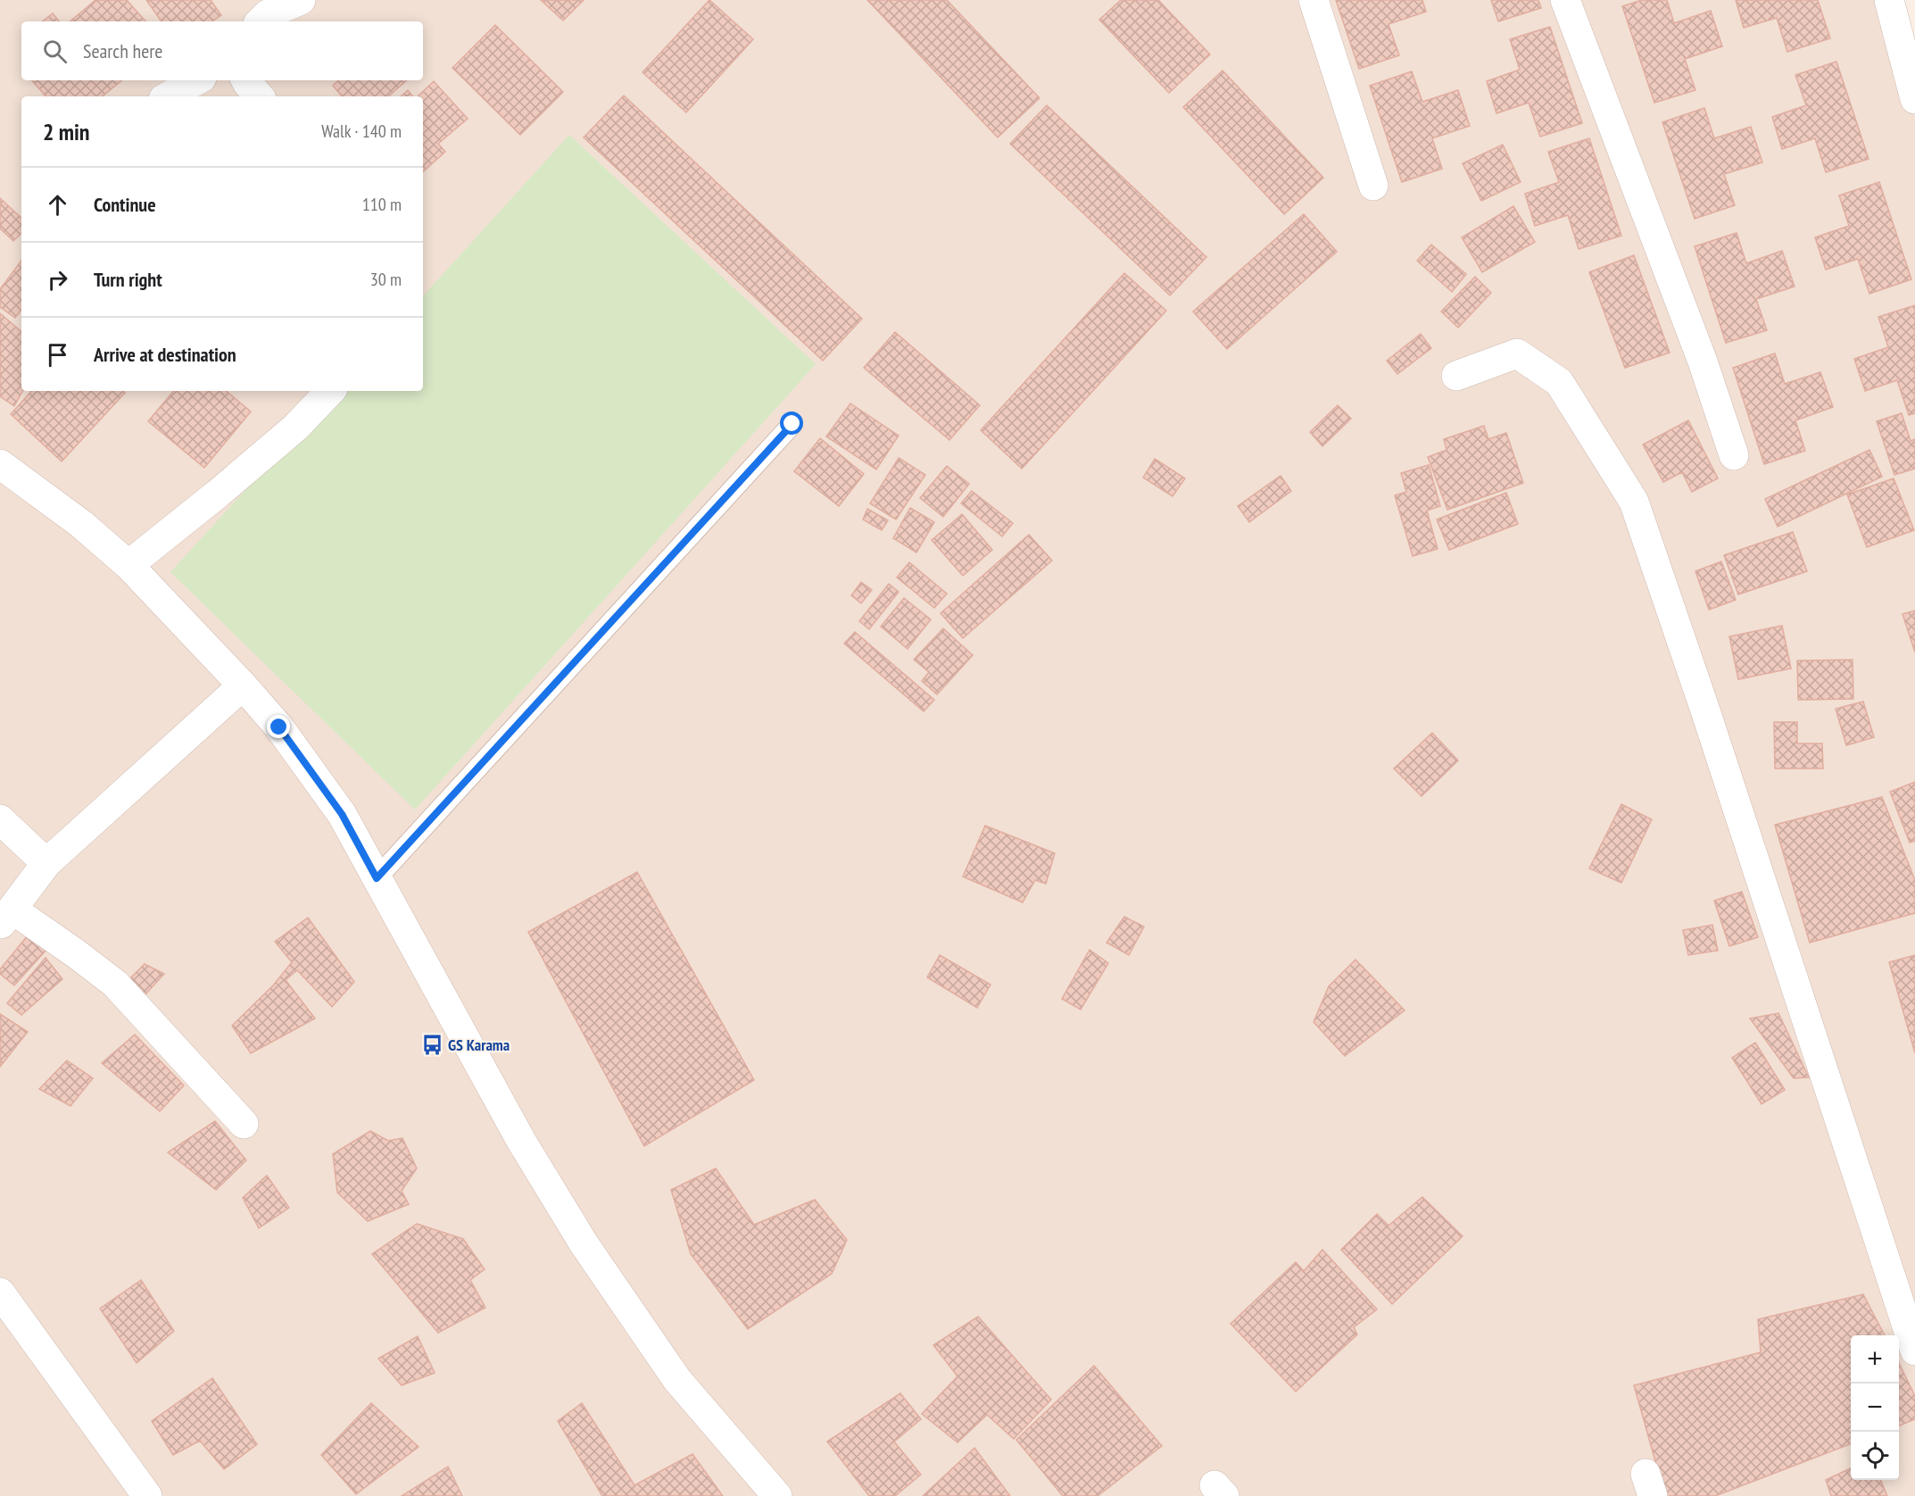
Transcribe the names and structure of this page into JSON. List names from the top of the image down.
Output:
{
  "places": {
    "bus stop": ["GS Karama"]
  },
  "page": {
    "search": "Search here",
    "heading": ["2 min", "Walk · 140 m"],
    "list": [
      ["Continue", "110 m"],
      ["Turn right", "30 m"],
      "Arrive at destination"
    ],
    "map_buttons": ["+", "−"]
  }
}
